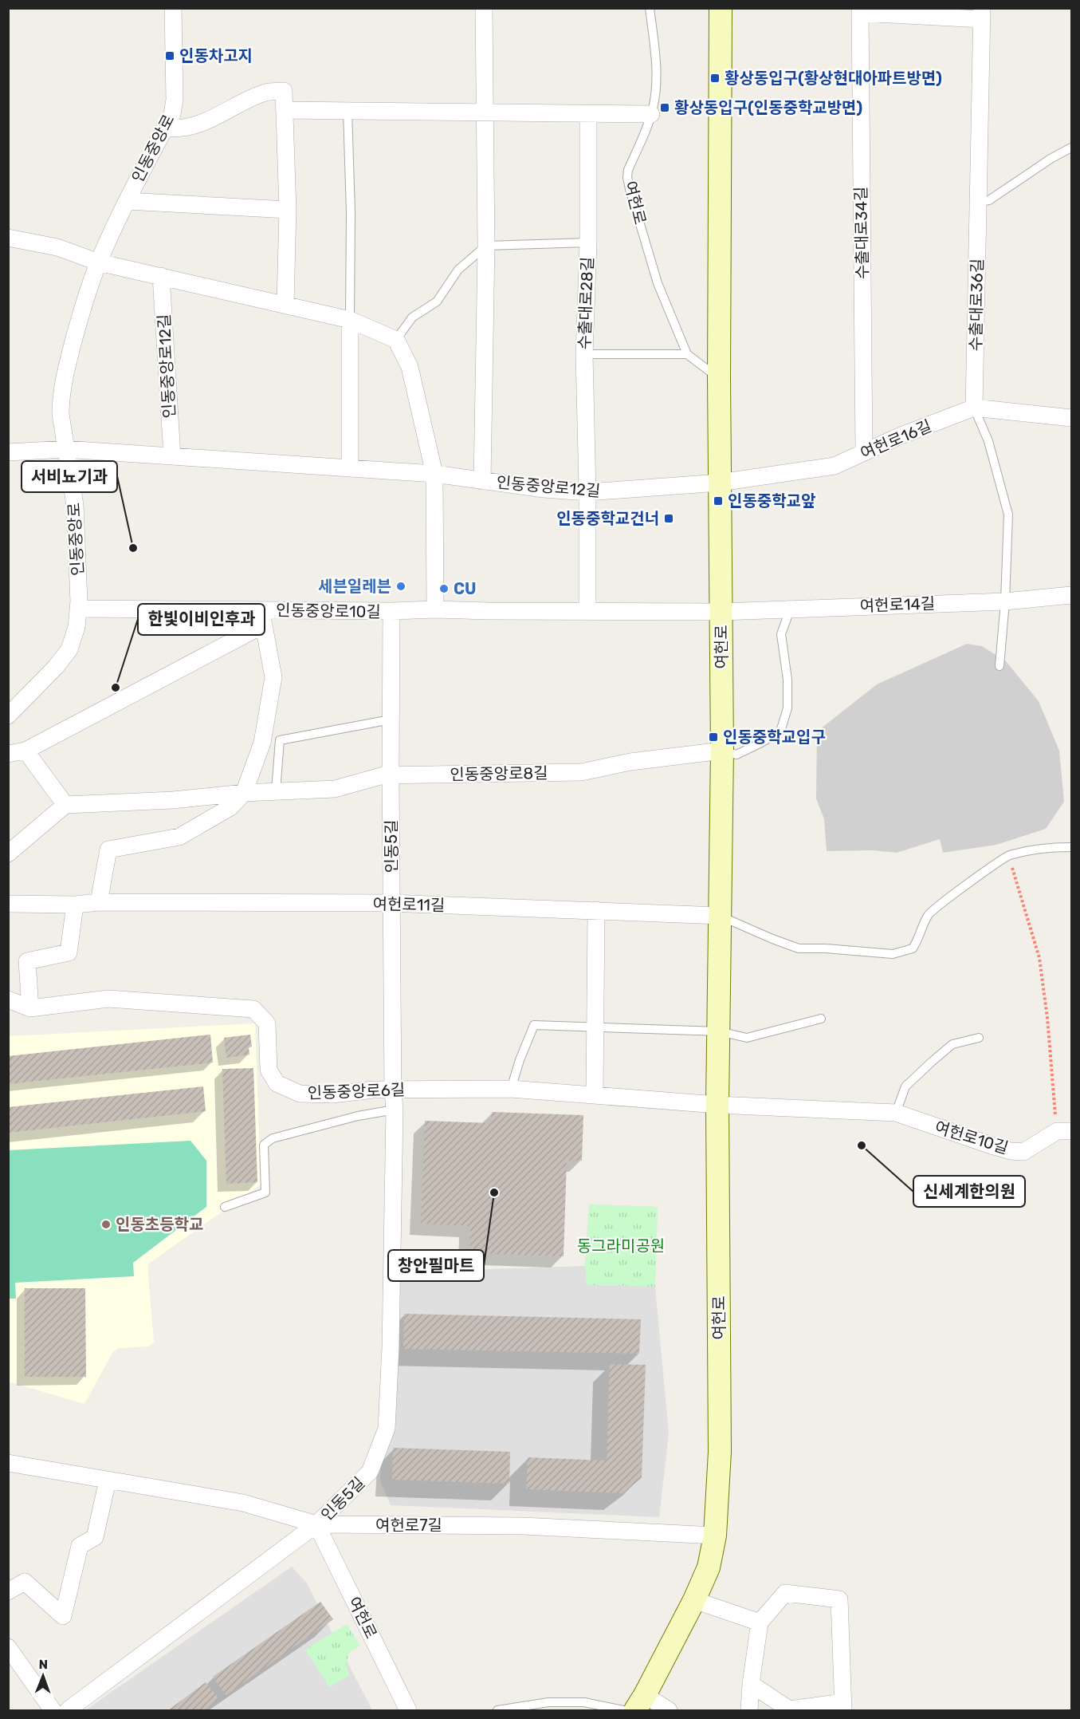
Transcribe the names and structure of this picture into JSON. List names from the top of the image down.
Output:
{
  "streets": {
    "street": [
      "인동중앙로",
      "여헌로",
      "수출대로34길",
      "수출대로28길",
      "수출대로36길",
      "인동중앙로12길",
      "여헌로16길",
      "여헌로14길",
      "인동중앙로10길",
      "인동중앙로8길",
      "인동5길",
      "여헌로11길",
      "인동중앙로6길",
      "여헌로10길",
      "여헌로7길"
    ]
  },
  "crossings": [
    ["인동중앙로", "인동중앙로12길"],
    ["인동중앙로", "인동중앙로10길"],
    ["여헌로", "인동중앙로12길"],
    ["여헌로", "여헌로16길"],
    ["여헌로", "여헌로14길"],
    ["여헌로", "인동중앙로10길"],
    ["여헌로", "인동중앙로8길"],
    ["여헌로", "인동5길"],
    ["여헌로", "여헌로11길"],
    ["여헌로", "인동중앙로6길"],
    ["여헌로", "여헌로10길"],
    ["여헌로", "여헌로7길"],
    ["수출대로34길", "여헌로16길"],
    ["수출대로28길", "인동중앙로12길"],
    ["수출대로36길", "여헌로16길"],
    ["인동중앙로12길", "여헌로16길"],
    ["여헌로14길", "인동중앙로10길"],
    ["인동중앙로10길", "인동5길"],
    ["인동중앙로8길", "인동5길"],
    ["인동5길", "여헌로11길"],
    ["인동5길", "인동중앙로6길"],
    ["인동5길", "여헌로7길"],
    ["인동중앙로6길", "여헌로10길"]
  ],
  "parks": ["동그라미공원"],
  "places": {
    "transit": [
      "인동차고지",
      "황상동입구(황상현대아파트방면)",
      "황상동입구(인동중학교방면)",
      "인동중학교앞",
      "인동중학교건너",
      "인동중학교입구"
    ],
    "other": [
      "서비뇨기과",
      "세븐일레븐",
      "CU",
      "한빛이비인후과",
      "신세계한의원",
      "창안필마트",
      "인동초등학교"
    ]
  },
  "north": "top"
}
